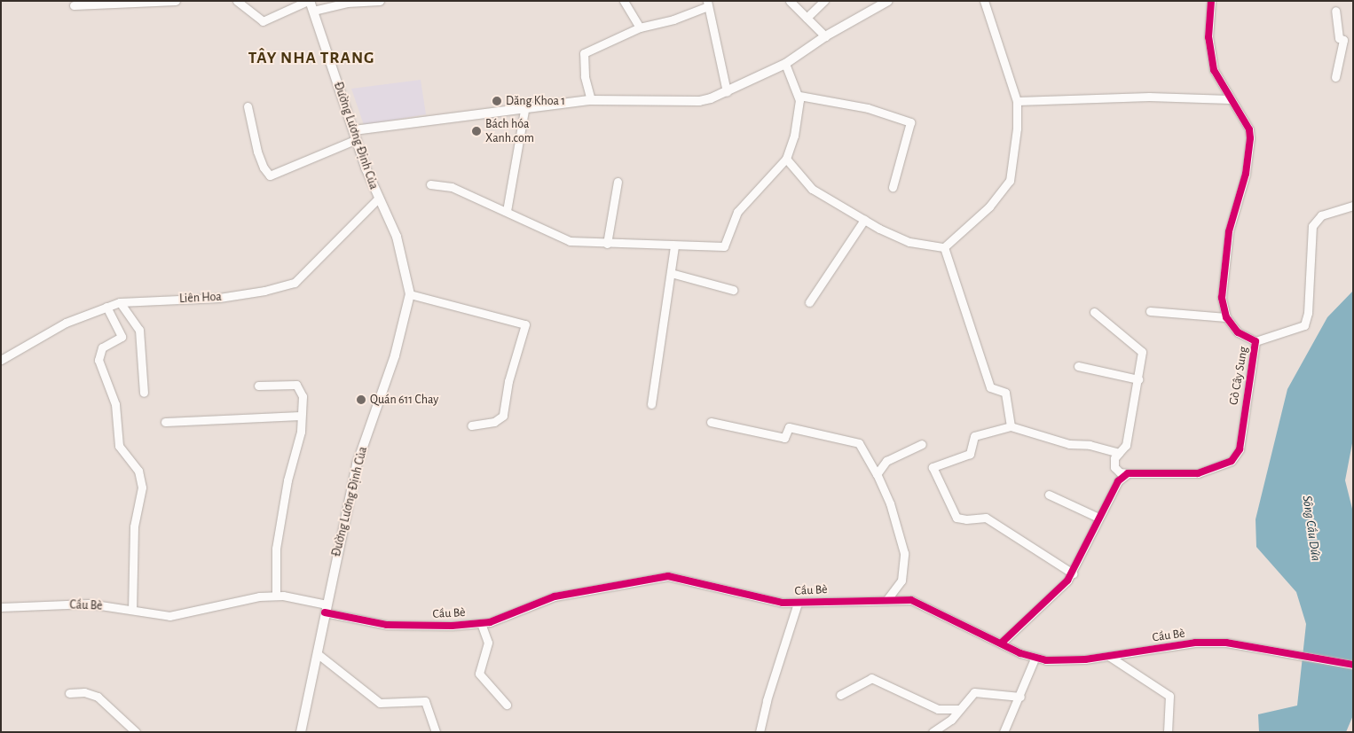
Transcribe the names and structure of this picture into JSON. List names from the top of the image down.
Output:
{
  "streets": {
    "street": [
      "Đường Lương Định Của",
      "Liên Hoa",
      "Gò Cây Sung",
      "Cầu Bè"
    ]
  },
  "crossings": [
    ["Đường Lương Định Của", "Liên Hoa"],
    ["Đường Lương Định Của", "Cầu Bè"]
  ],
  "districts": ["TÂY NHA TRANG"],
  "water": ["Sông Cầu Dứa"],
  "places": ["Dăng Khoa 1", "Bách hóa Xanh.com", "Quán 611 Chay"]
}
